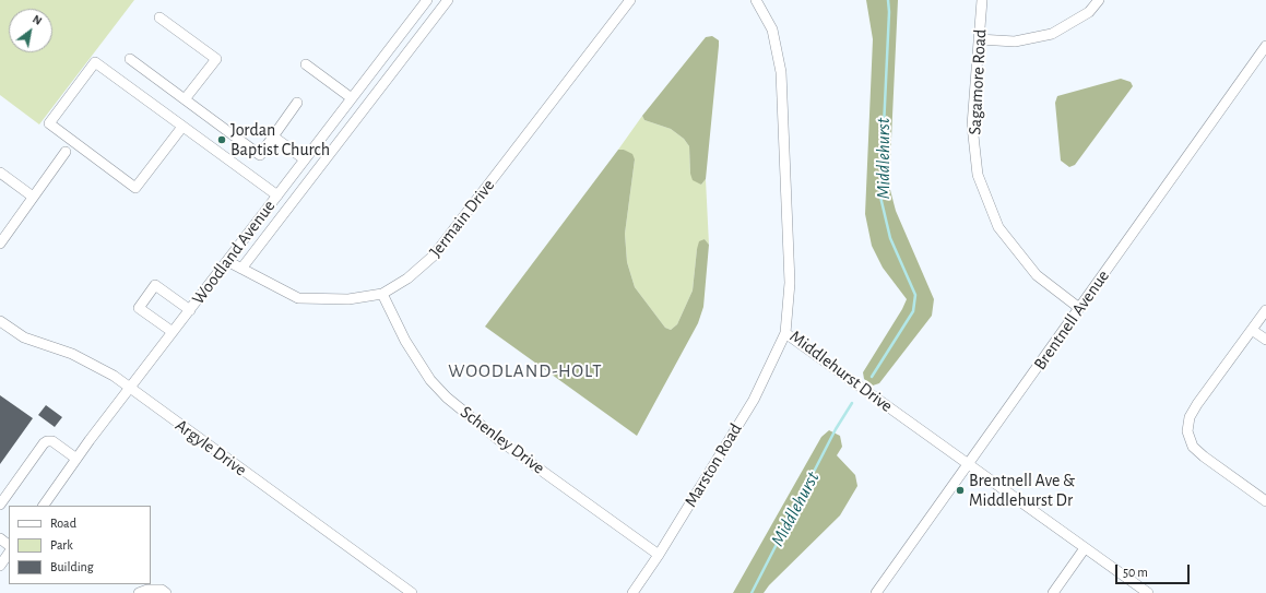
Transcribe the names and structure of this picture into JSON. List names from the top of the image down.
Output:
{
  "streets": {
    "street": [
      "Sagamore Road",
      "Jermain Drive",
      "Woodland Avenue",
      "Brentnell Avenue",
      "Middlehurst Drive",
      "Schenley Drive",
      "Argyle Drive",
      "Marston Road"
    ]
  },
  "crossings": [
    ["Sagamore Road", "Brentnell Avenue"],
    ["Jermain Drive", "Woodland Avenue"],
    ["Jermain Drive", "Schenley Drive"],
    ["Woodland Avenue", "Argyle Drive"],
    ["Brentnell Avenue", "Middlehurst Drive"],
    ["Middlehurst Drive", "Marston Road"],
    ["Schenley Drive", "Marston Road"]
  ],
  "districts": ["WOODLAND-HOLT"],
  "water": ["Middlehurst"],
  "places": ["Jordan Baptist Church", "Brentnell Ave & Middlehurst Dr"],
  "legend": ["Road", "Park", "Building"],
  "scale_bar": "50 m",
  "north": "top right"
}
